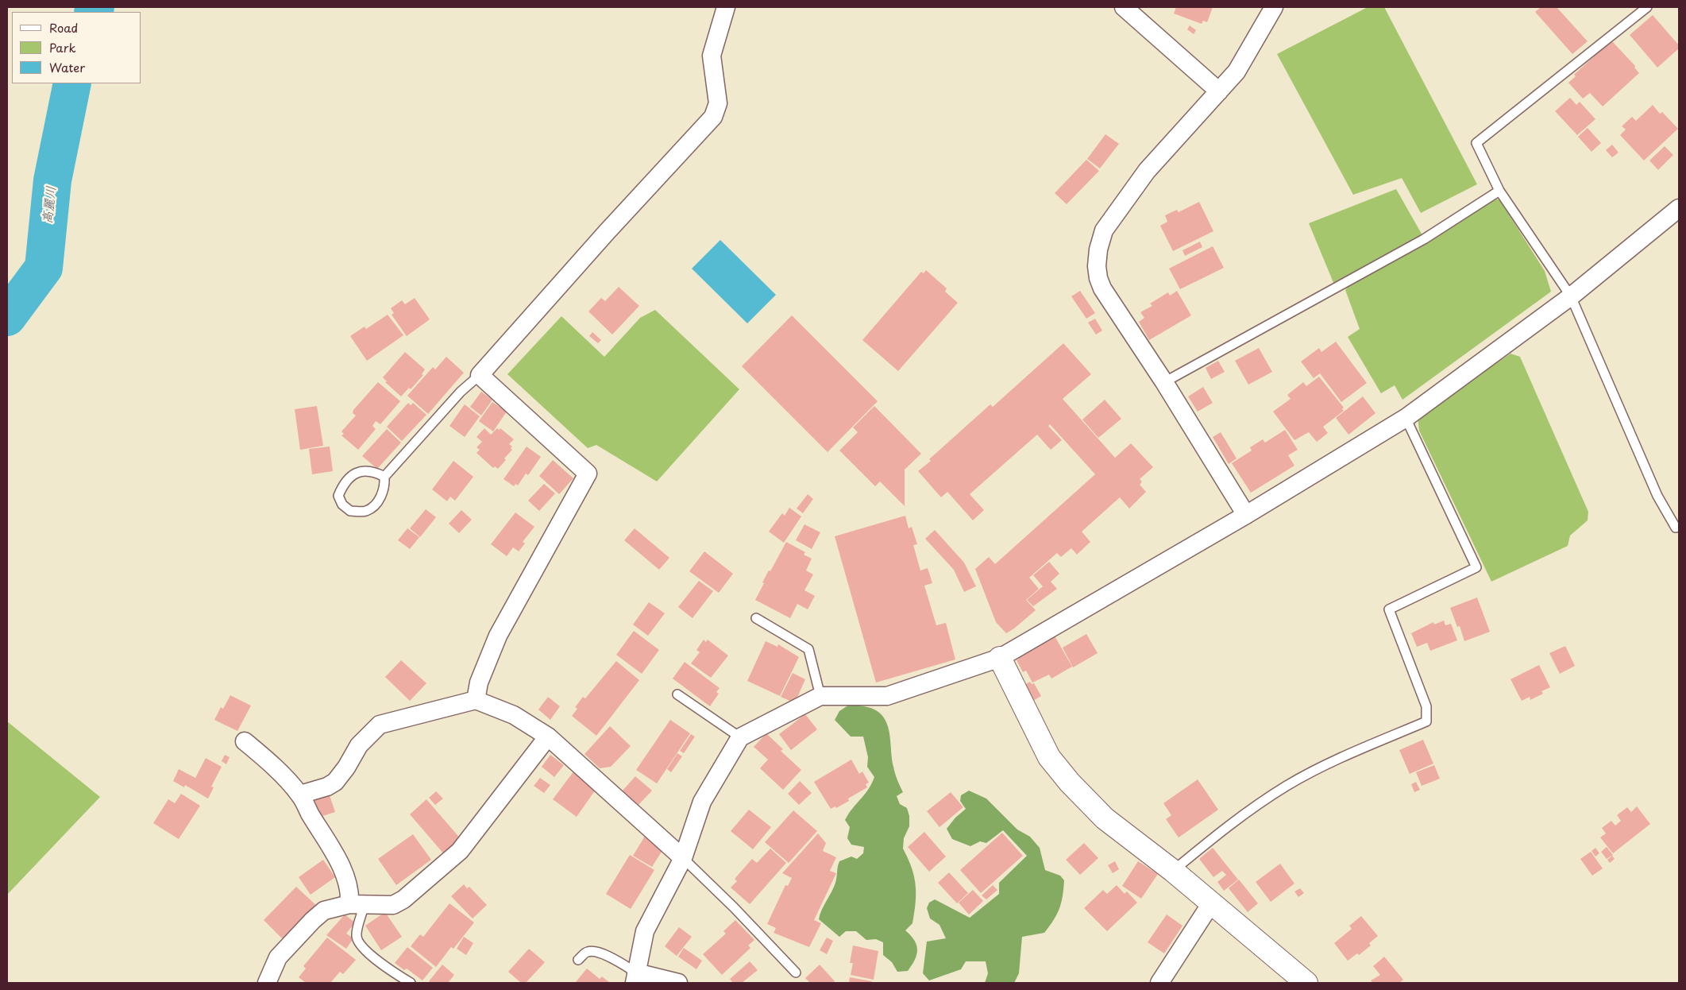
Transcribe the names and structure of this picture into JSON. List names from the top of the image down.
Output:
{
  "water": ["高麗川"],
  "legend": ["Road", "Park", "Water"]
}
